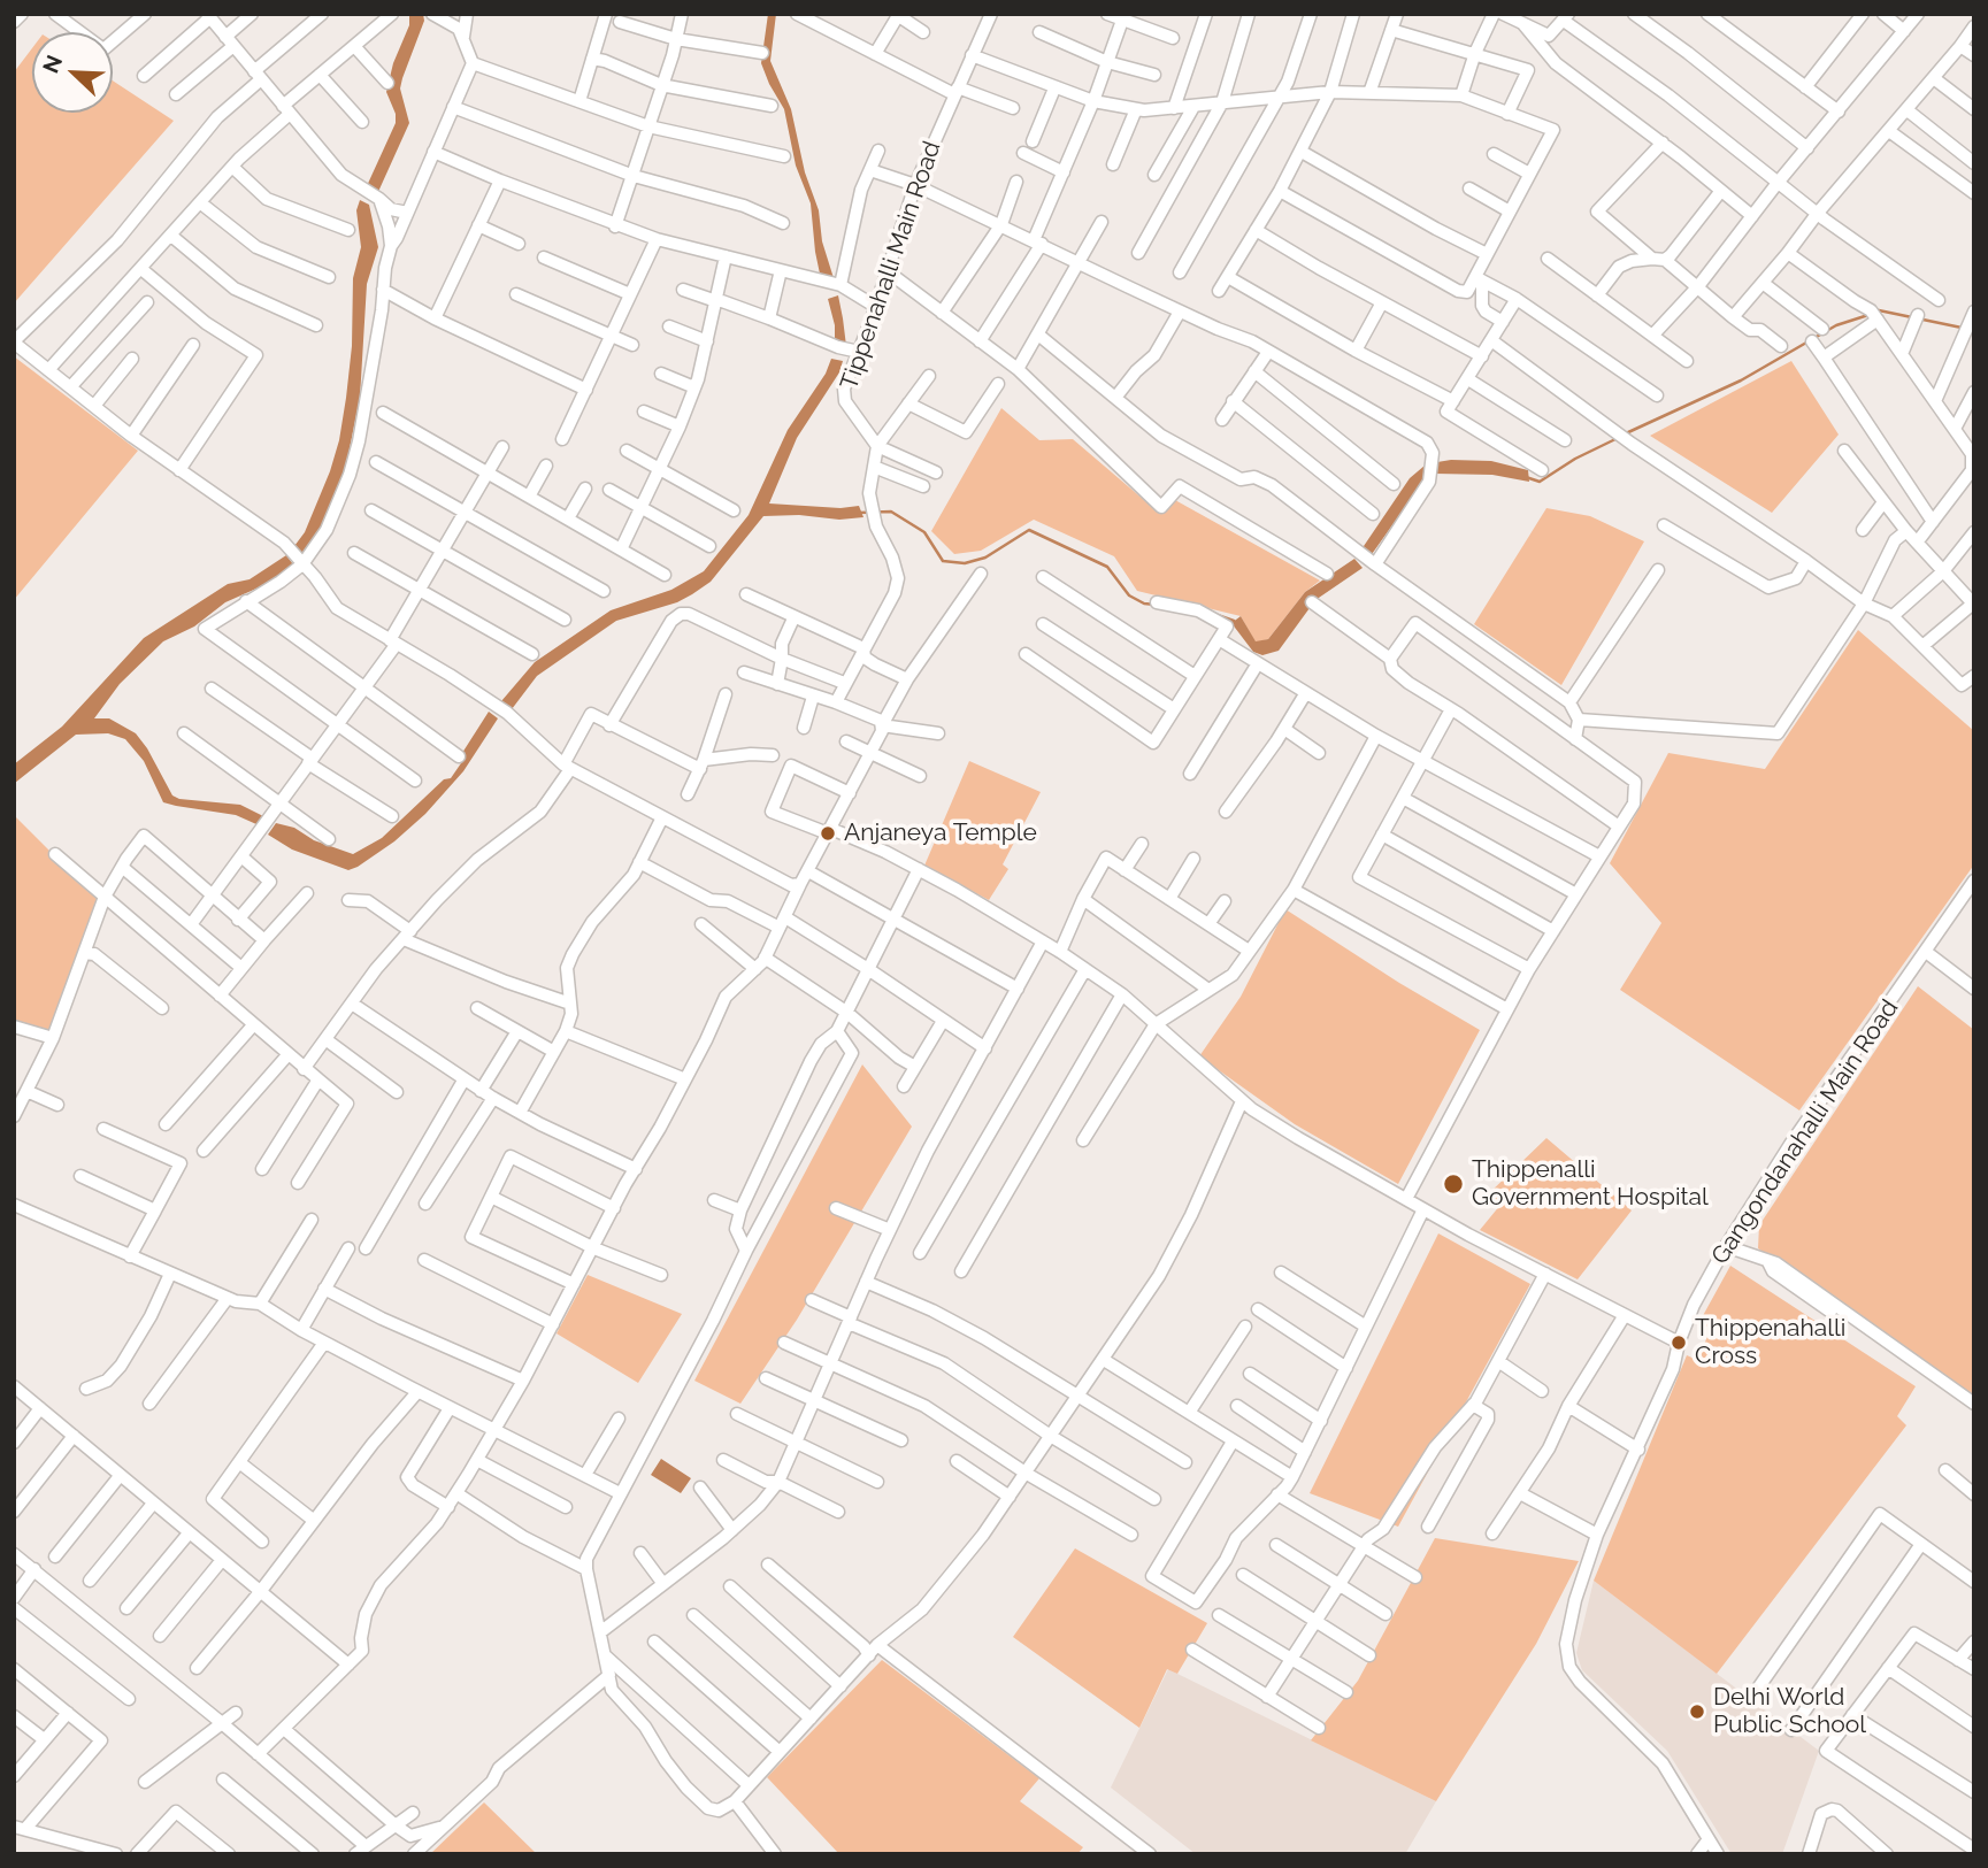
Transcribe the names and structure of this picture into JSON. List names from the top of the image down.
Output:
{
  "streets": {
    "street": ["Tippenahalli Main Road", "Gangondanahalli Main Road"]
  },
  "places": [
    "Anjaneya Temple",
    "Thippenalli Government Hospital",
    "Thippenahalli Cross",
    "Delhi World Public School"
  ],
  "north": "top left"
}
